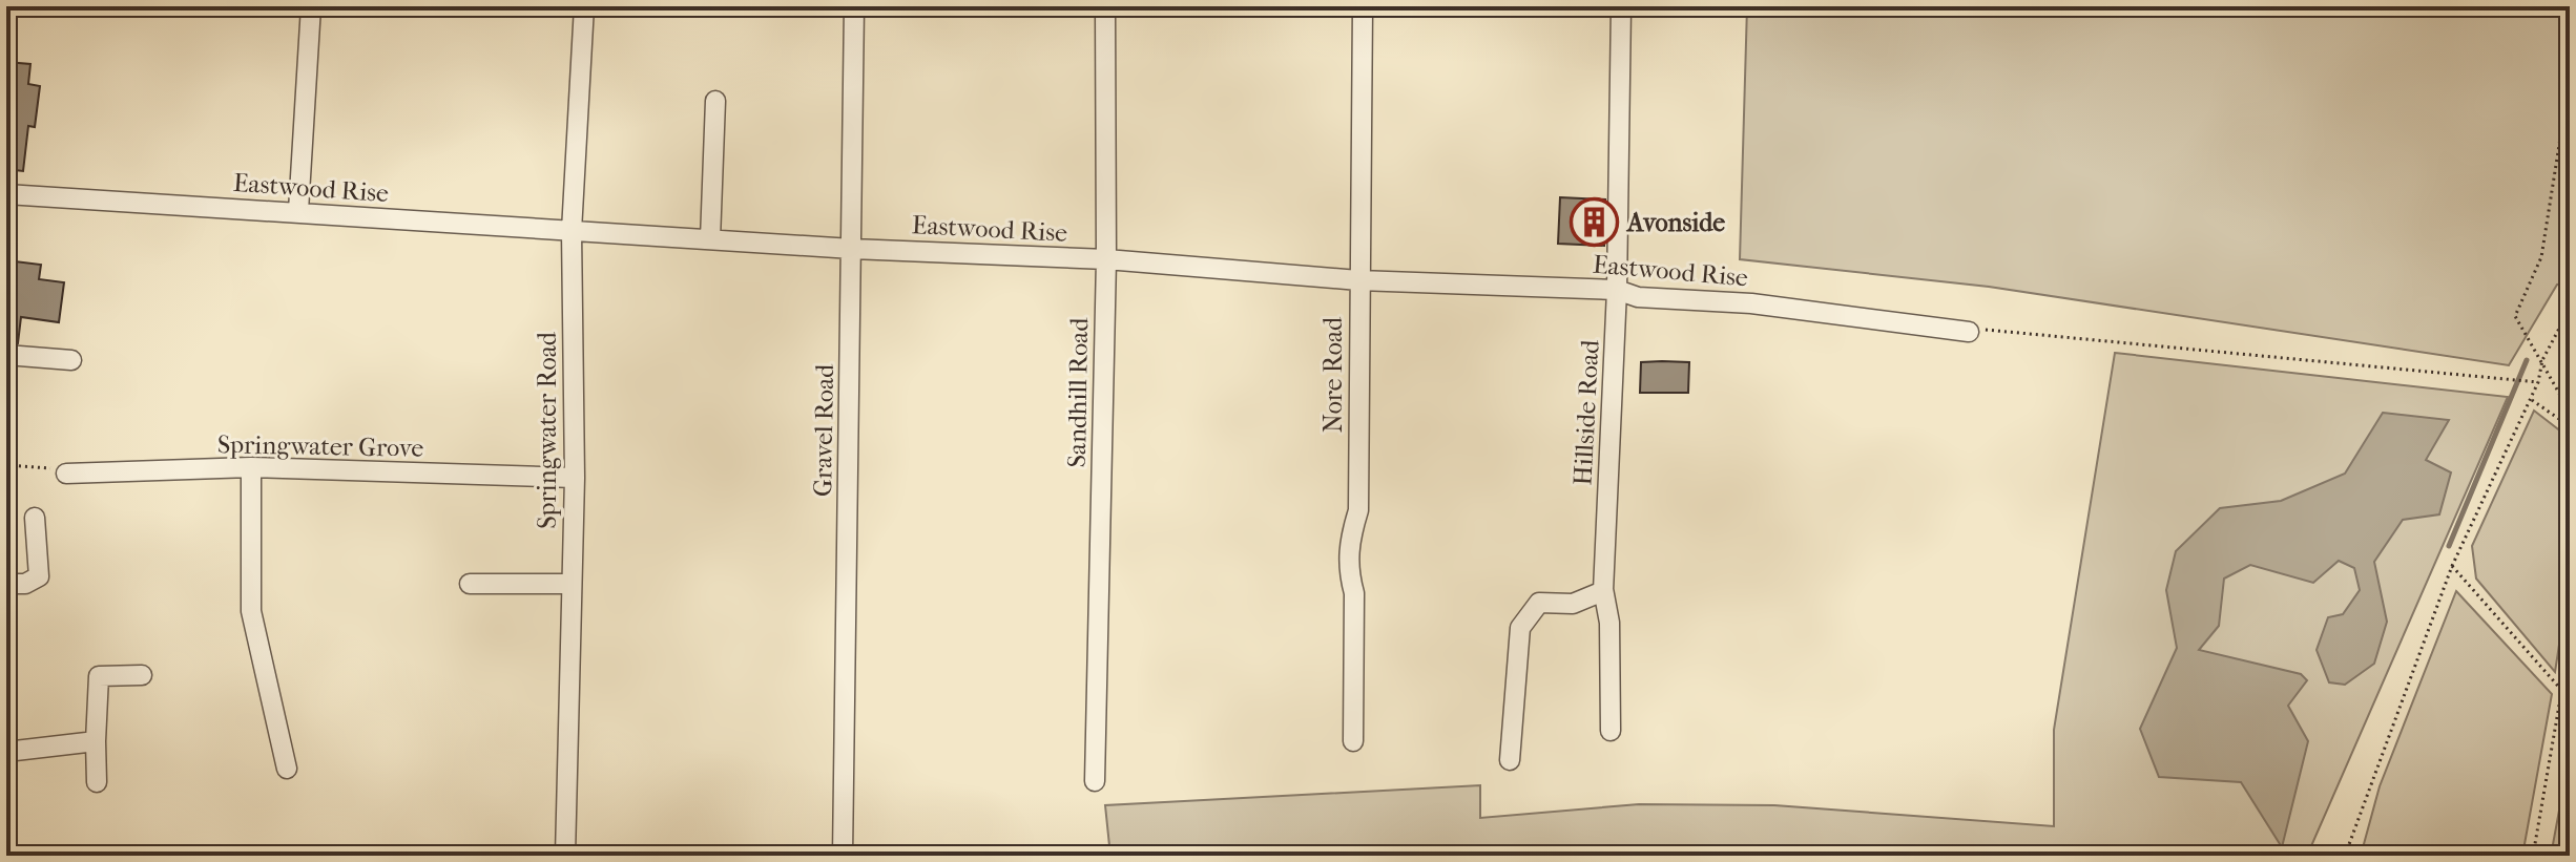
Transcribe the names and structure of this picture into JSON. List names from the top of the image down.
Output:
{
  "streets": {
    "street": [
      "Eastwood Rise",
      "Nore Road",
      "Sandhill Road",
      "Hillside Road",
      "Springwater Road",
      "Gravel Road",
      "Springwater Grove"
    ]
  },
  "crossings": [
    ["Eastwood Rise", "Nore Road"],
    ["Eastwood Rise", "Sandhill Road"],
    ["Eastwood Rise", "Hillside Road"],
    ["Eastwood Rise", "Springwater Road"],
    ["Eastwood Rise", "Gravel Road"],
    ["Springwater Road", "Springwater Grove"]
  ],
  "places": {
    "building": ["Avonside"]
  }
}
